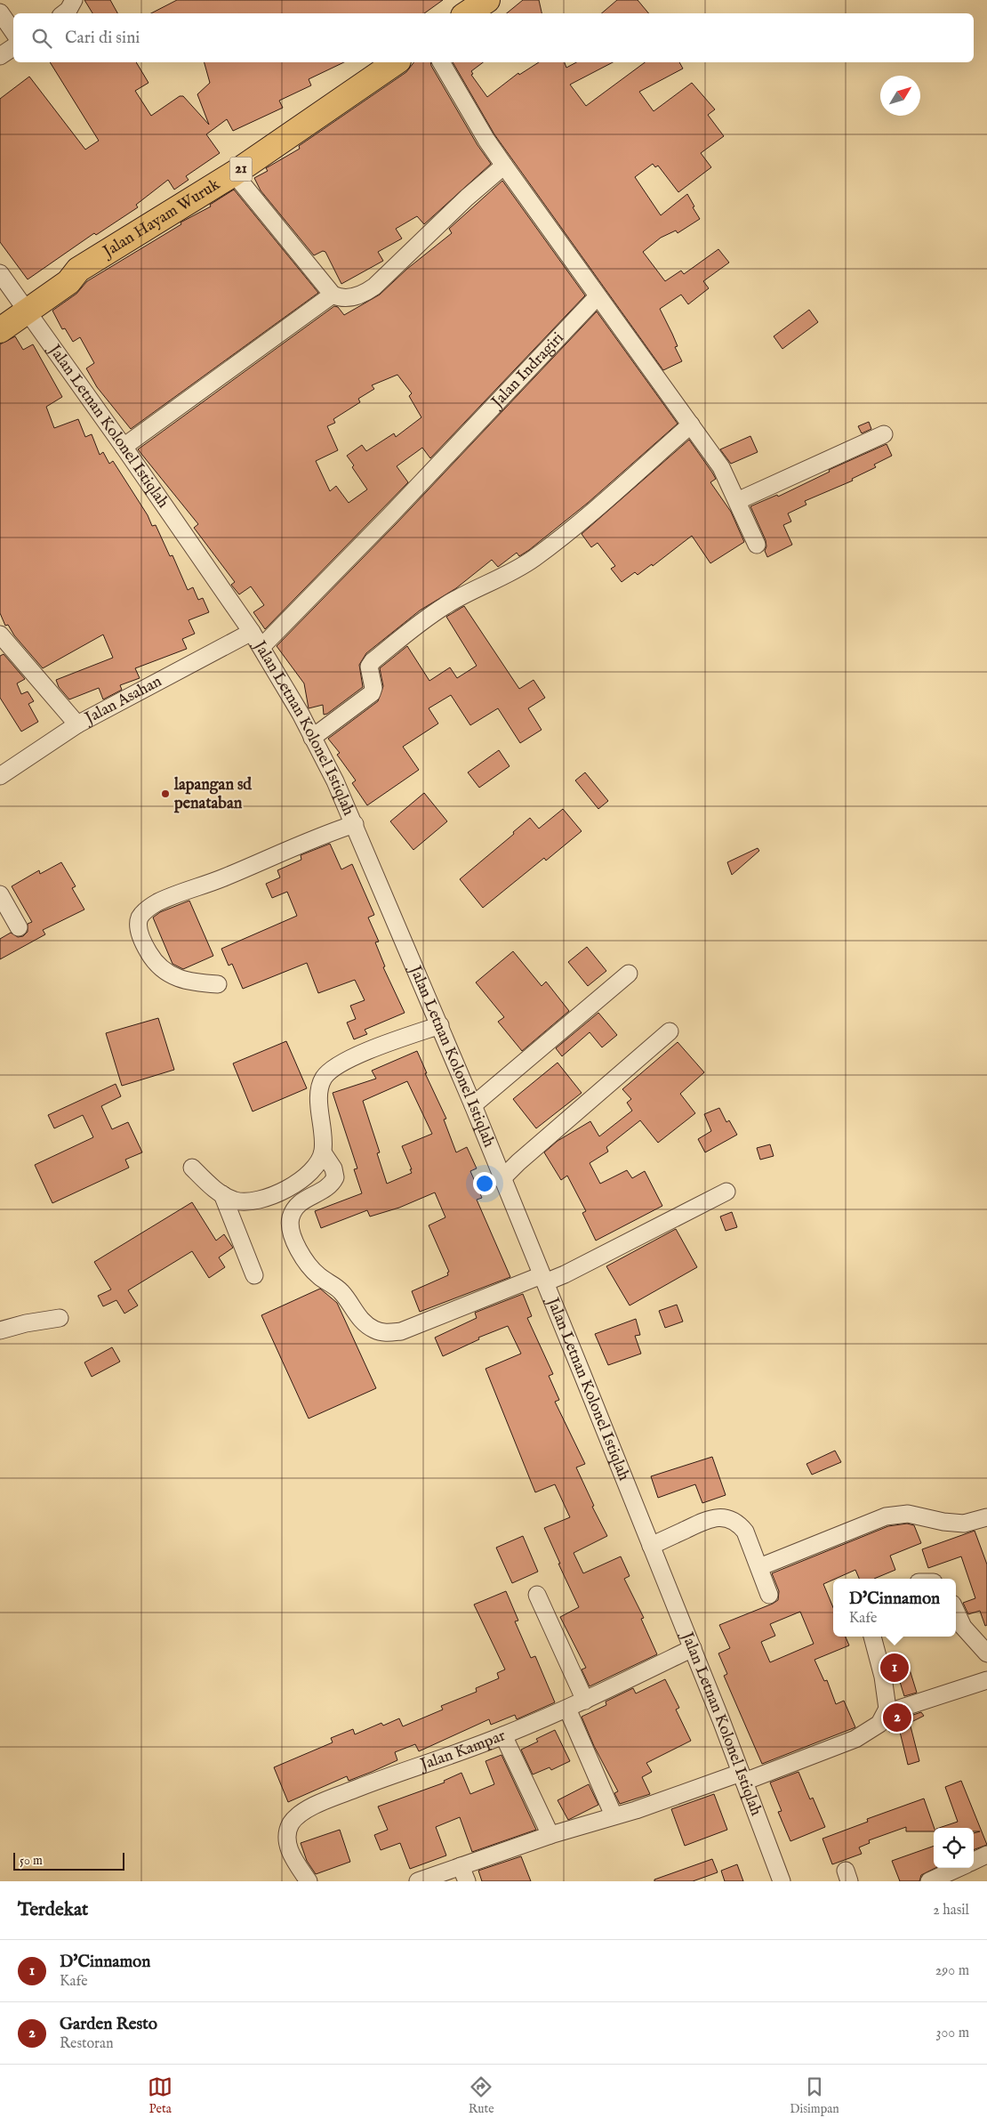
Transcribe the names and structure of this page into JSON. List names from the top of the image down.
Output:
{
  "streets": {
    "highway": ["21", "Jalan Hayam Wuruk"],
    "street": [
      "Jalan Indragiri",
      "Jalan Letnan Kolonel Istiqlah",
      "Jalan Asahan",
      "Jalan Kampar"
    ]
  },
  "crossings": [
    ["21", "Jalan Hayam Wuruk"],
    ["21", "Jalan Letnan Kolonel Istiqlah"],
    ["Jalan Hayam Wuruk", "Jalan Letnan Kolonel Istiqlah"],
    ["Jalan Indragiri", "Jalan Letnan Kolonel Istiqlah"],
    ["Jalan Letnan Kolonel Istiqlah", "Jalan Asahan"],
    ["Jalan Letnan Kolonel Istiqlah", "Jalan Kampar"]
  ],
  "places": ["lapangan sd penataban"],
  "scale_bar": "50 m",
  "north": "top right",
  "page": {
    "search": "Cari di sini",
    "popup": ["D'Cinnamon", "Kafe"],
    "pins": ["1", "2"],
    "scale": "50 m",
    "heading": ["Terdekat", "2 hasil"],
    "list": [
      {
        "mark": "1",
        "name": "D'Cinnamon",
        "note": "Kafe",
        "value": "290 m"
      },
      {
        "mark": "2",
        "name": "Garden Resto",
        "note": "Restoran",
        "value": "300 m"
      }
    ],
    "nav": ["Peta", "Rute", "Disimpan"]
  }
}
